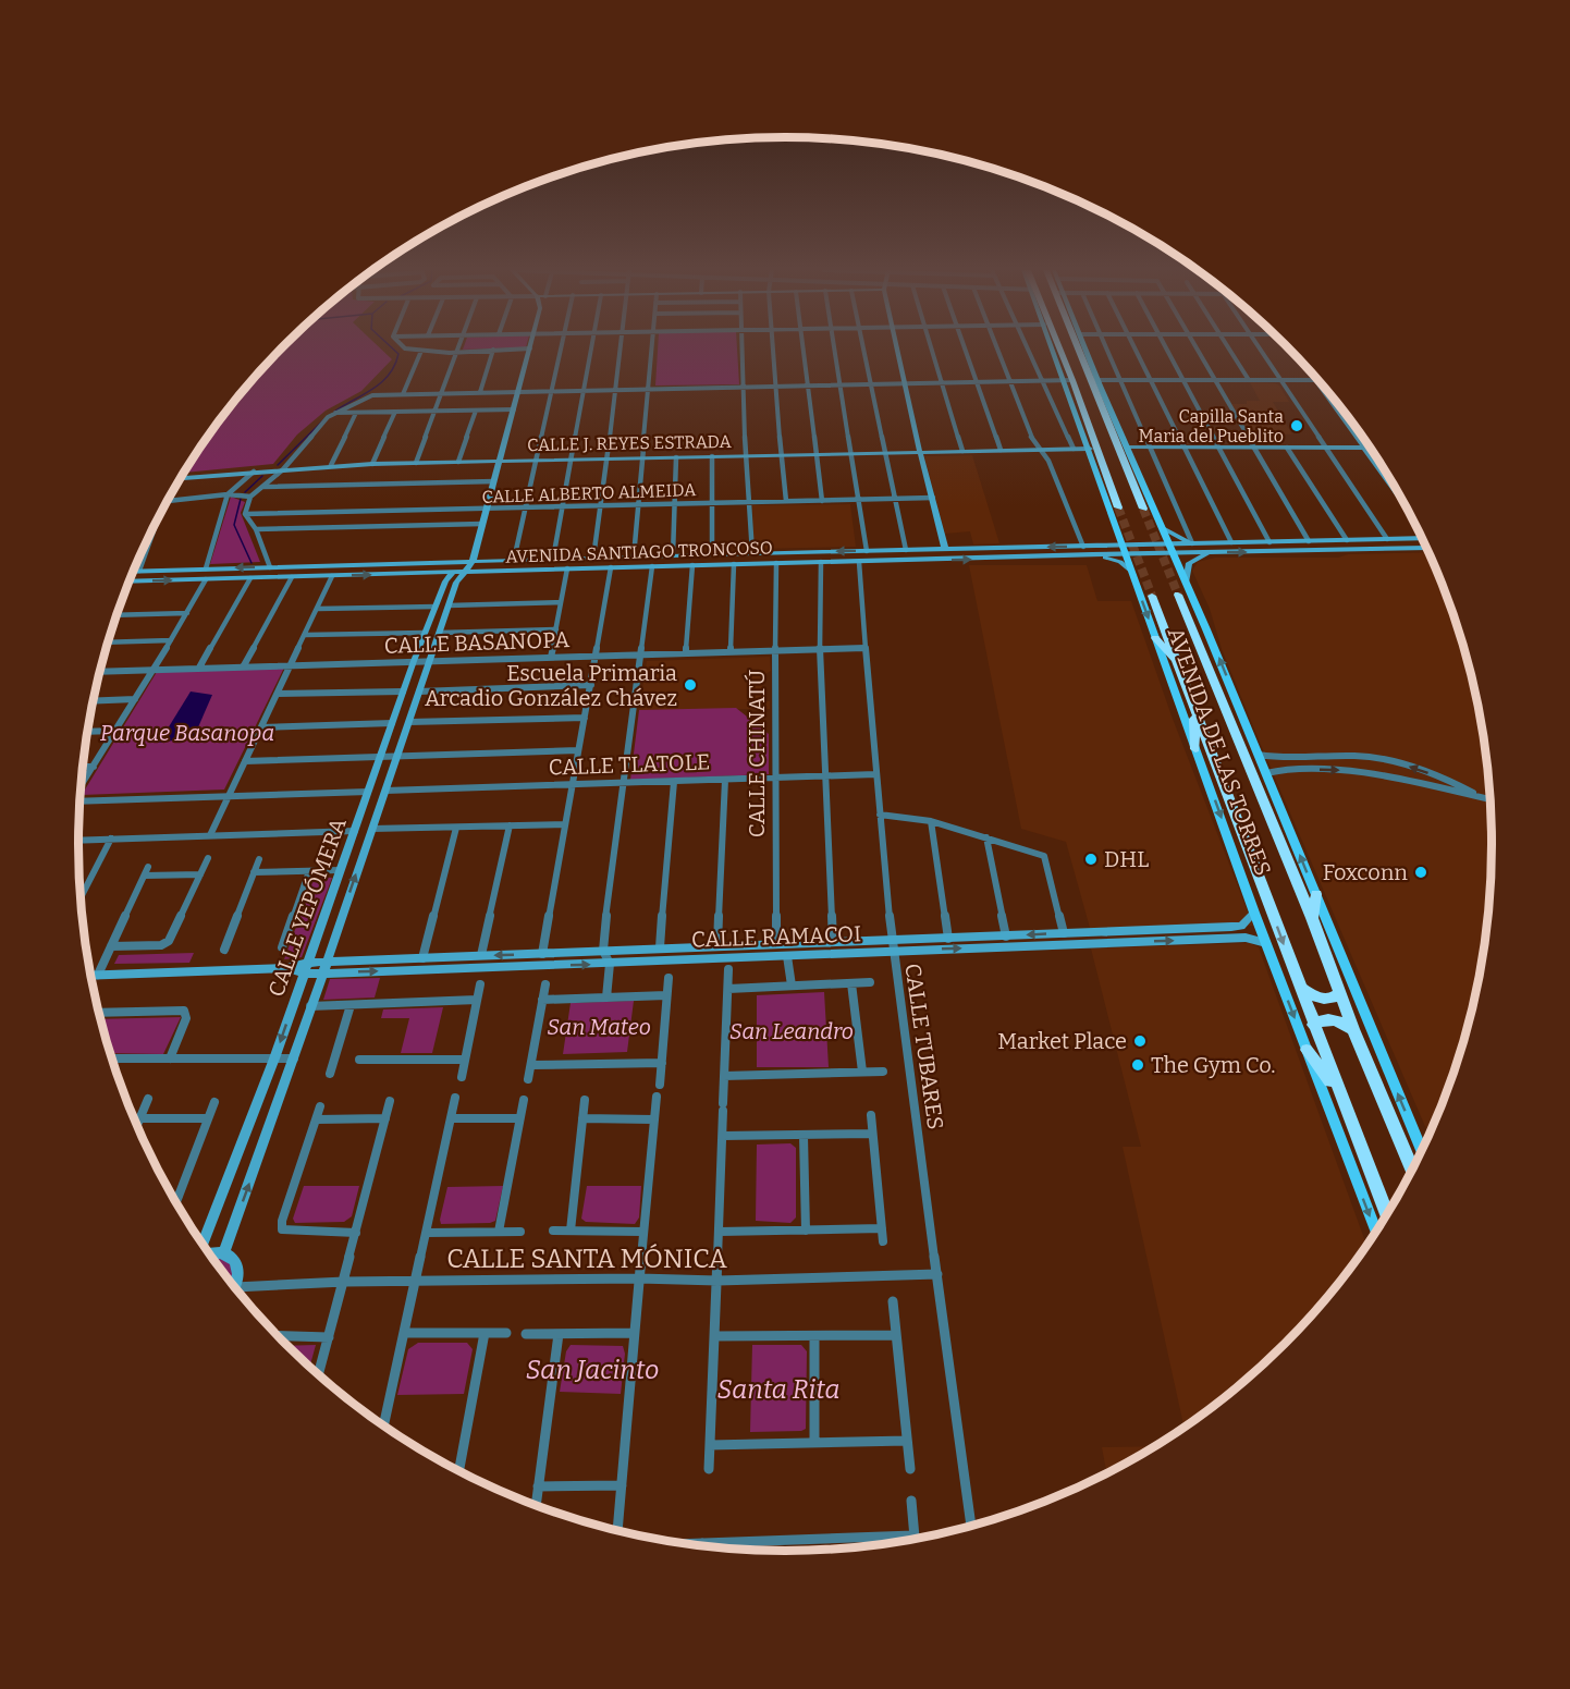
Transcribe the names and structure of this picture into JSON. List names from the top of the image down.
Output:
{
  "streets": {
    "highway": ["AVENIDA DE LAS TORRES"],
    "street": [
      "CALLE J. REYES ESTRADA",
      "CALLE ALBERTO ALMEIDA",
      "AVENIDA SANTIAGO TRONCOSO",
      "CALLE BASANOPA",
      "CALLE CHINATÚ",
      "CALLE TLATOLE",
      "CALLE YEPÓMERA",
      "CALLE RAMACOI",
      "CALLE TUBARES",
      "CALLE SANTA MÓNICA"
    ]
  },
  "crossings": [
    ["CALLE J. REYES ESTRADA", "AVENIDA DE LAS TORRES"],
    ["AVENIDA SANTIAGO TRONCOSO", "AVENIDA DE LAS TORRES"],
    ["AVENIDA SANTIAGO TRONCOSO", "CALLE CHINATÚ"],
    ["AVENIDA SANTIAGO TRONCOSO", "CALLE YEPÓMERA"],
    ["AVENIDA SANTIAGO TRONCOSO", "CALLE TUBARES"],
    ["CALLE BASANOPA", "CALLE CHINATÚ"],
    ["CALLE BASANOPA", "CALLE YEPÓMERA"],
    ["CALLE BASANOPA", "CALLE TUBARES"],
    ["AVENIDA DE LAS TORRES", "CALLE RAMACOI"],
    ["CALLE CHINATÚ", "CALLE TLATOLE"],
    ["CALLE CHINATÚ", "CALLE RAMACOI"],
    ["CALLE TLATOLE", "CALLE YEPÓMERA"],
    ["CALLE TLATOLE", "CALLE TUBARES"],
    ["CALLE YEPÓMERA", "CALLE RAMACOI"],
    ["CALLE RAMACOI", "CALLE TUBARES"],
    ["CALLE TUBARES", "CALLE SANTA MÓNICA"]
  ],
  "parks": [
    "Parque Basanopa",
    "San Mateo",
    "San Leandro",
    "San Jacinto",
    "Santa Rita"
  ],
  "places": [
    "Capilla Santa Maria del Pueblito",
    "Escuela Primaria Arcadio González Chávez",
    "DHL",
    "Foxconn",
    "Market Place",
    "The Gym Co."
  ]
}
